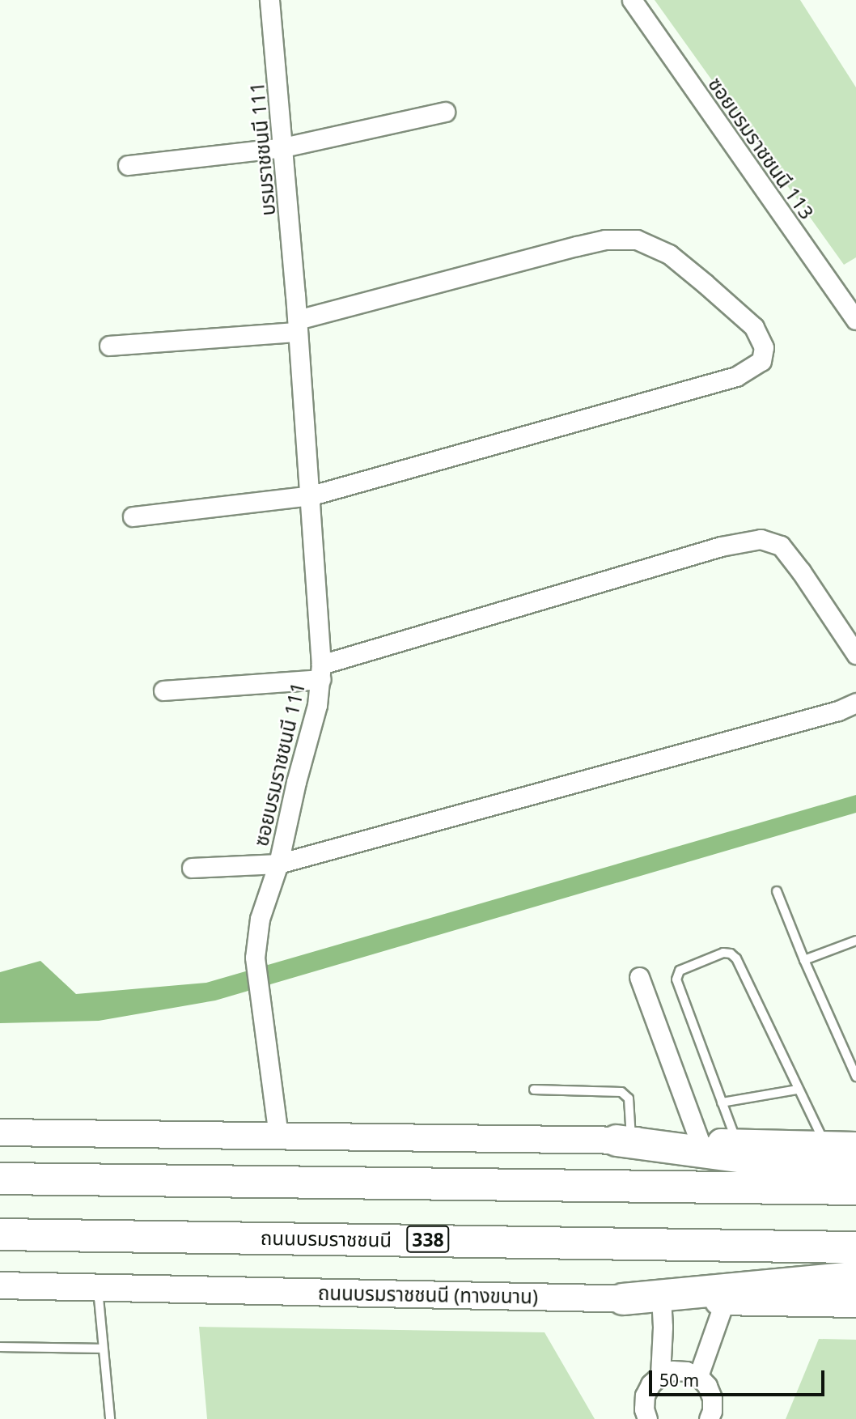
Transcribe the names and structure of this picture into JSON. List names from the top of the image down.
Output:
{
  "streets": {
    "highway": ["ถนนบรมราชชนนี", "338"],
    "main road": ["ถนนบรมราชชนนี (ทางขนาน)"],
    "street": ["ซอยบรมราชชนนี 113", "บรมราชชนนี 111", "ซอยบรมราชชนนี 111"]
  },
  "crossings": [
    ["บรมราชชนนี 111", "ซอยบรมราชชนนี 111"]
  ],
  "scale_bar": "50 m"
}
